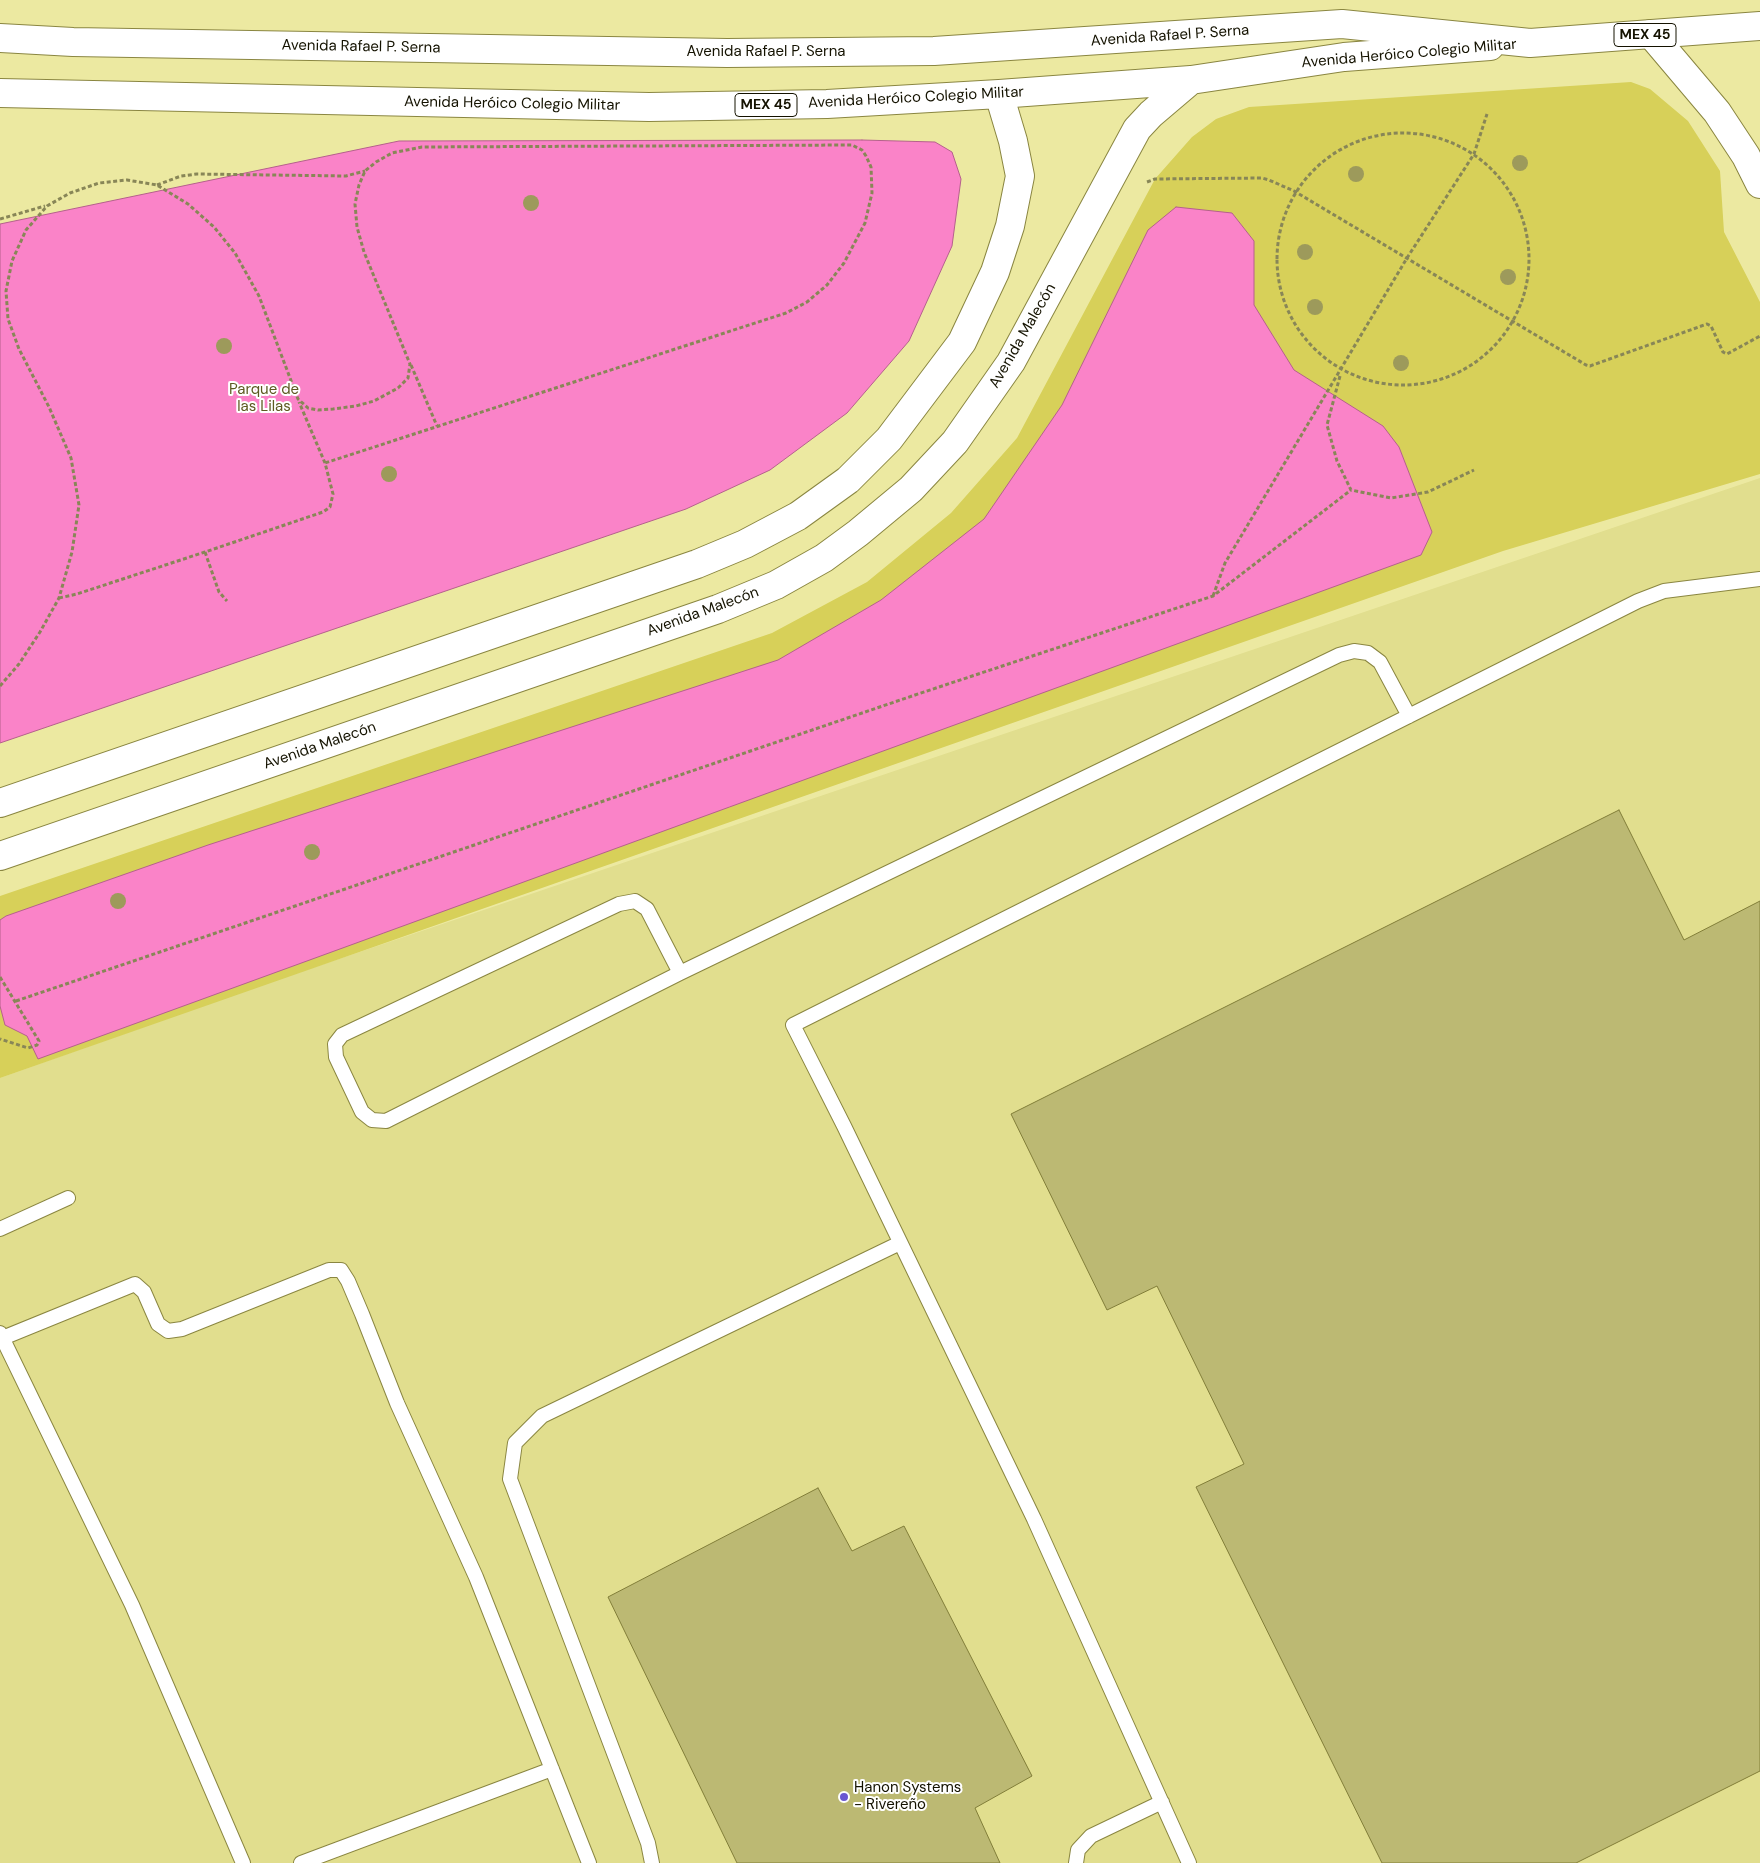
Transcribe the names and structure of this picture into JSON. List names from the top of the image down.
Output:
{
  "streets": {
    "main road": [
      "MEX 45",
      "Avenida Rafael P. Serna",
      "Avenida Heróico Colegio Militar",
      "Avenida Malecón"
    ]
  },
  "crossings": [
    ["MEX 45", "Avenida Rafael P. Serna"],
    ["MEX 45", "Avenida Heróico Colegio Militar"],
    ["Avenida Rafael P. Serna", "Avenida Heróico Colegio Militar"],
    ["Avenida Heróico Colegio Militar", "Avenida Malecón"]
  ],
  "parks": ["Parque de las Lilas"],
  "places": ["Hanon Systems - Rivereño"]
}
